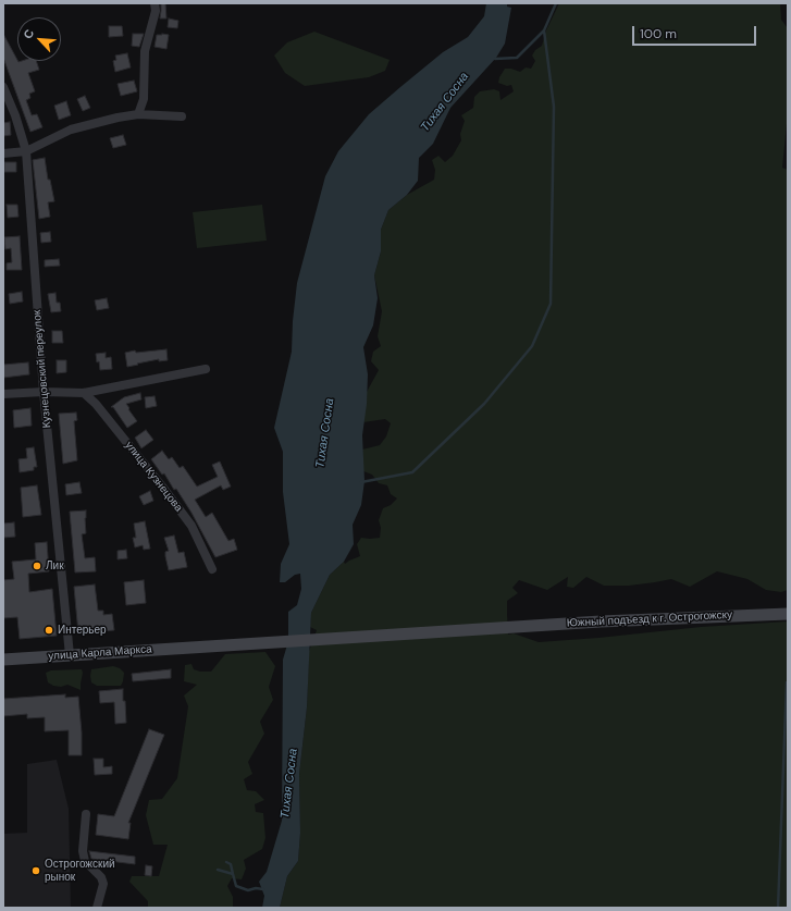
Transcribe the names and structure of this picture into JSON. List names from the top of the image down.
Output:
{
  "streets": {
    "main road": ["Южный подъезд к г. Острогожску", "улица Карла Маркса"],
    "street": ["Кузнецовский переулок", "улица Кузнецова"]
  },
  "crossings": [
    ["Кузнецовский переулок", "улица Карла Маркса"],
    ["Южный подъезд к г. Острогожску", "улица Карла Маркса"]
  ],
  "water": ["Тихая Сосна"],
  "places": ["Лик", "Интерьер", "Острогожский рынок"],
  "scale_bar": "100 m",
  "north": "top left"
}
